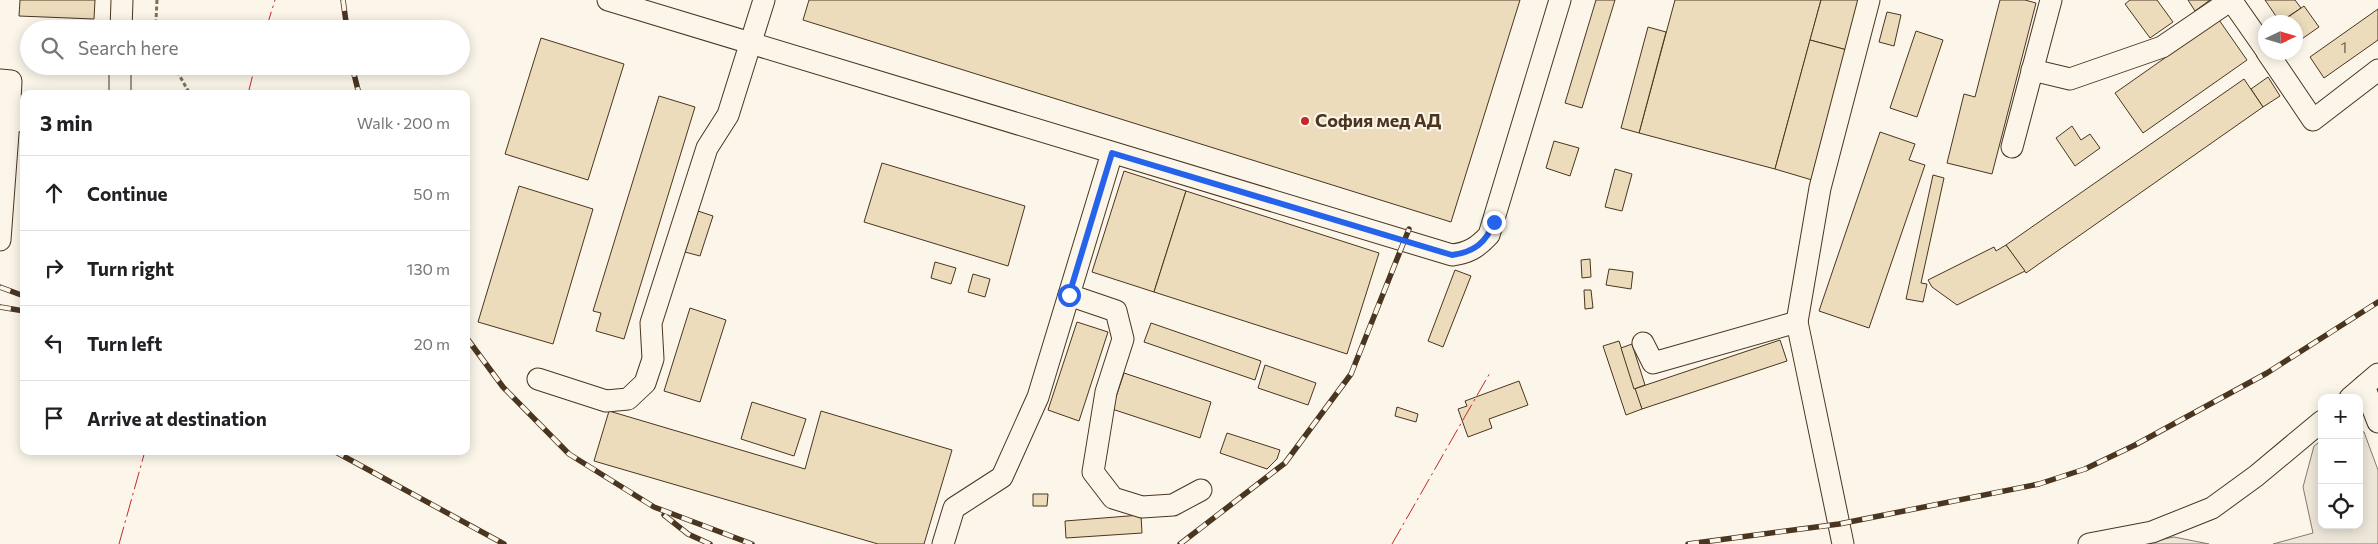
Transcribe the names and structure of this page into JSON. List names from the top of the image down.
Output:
{
  "places": ["София мед АД"],
  "house_numbers": ["1"],
  "north": "right",
  "page": {
    "search": "Search here",
    "heading": ["3 min", "Walk · 200 m"],
    "list": [
      ["Continue", "50 m"],
      ["Turn right", "130 m"],
      ["Turn left", "20 m"],
      "Arrive at destination"
    ],
    "map_buttons": ["+", "−"]
  }
}
